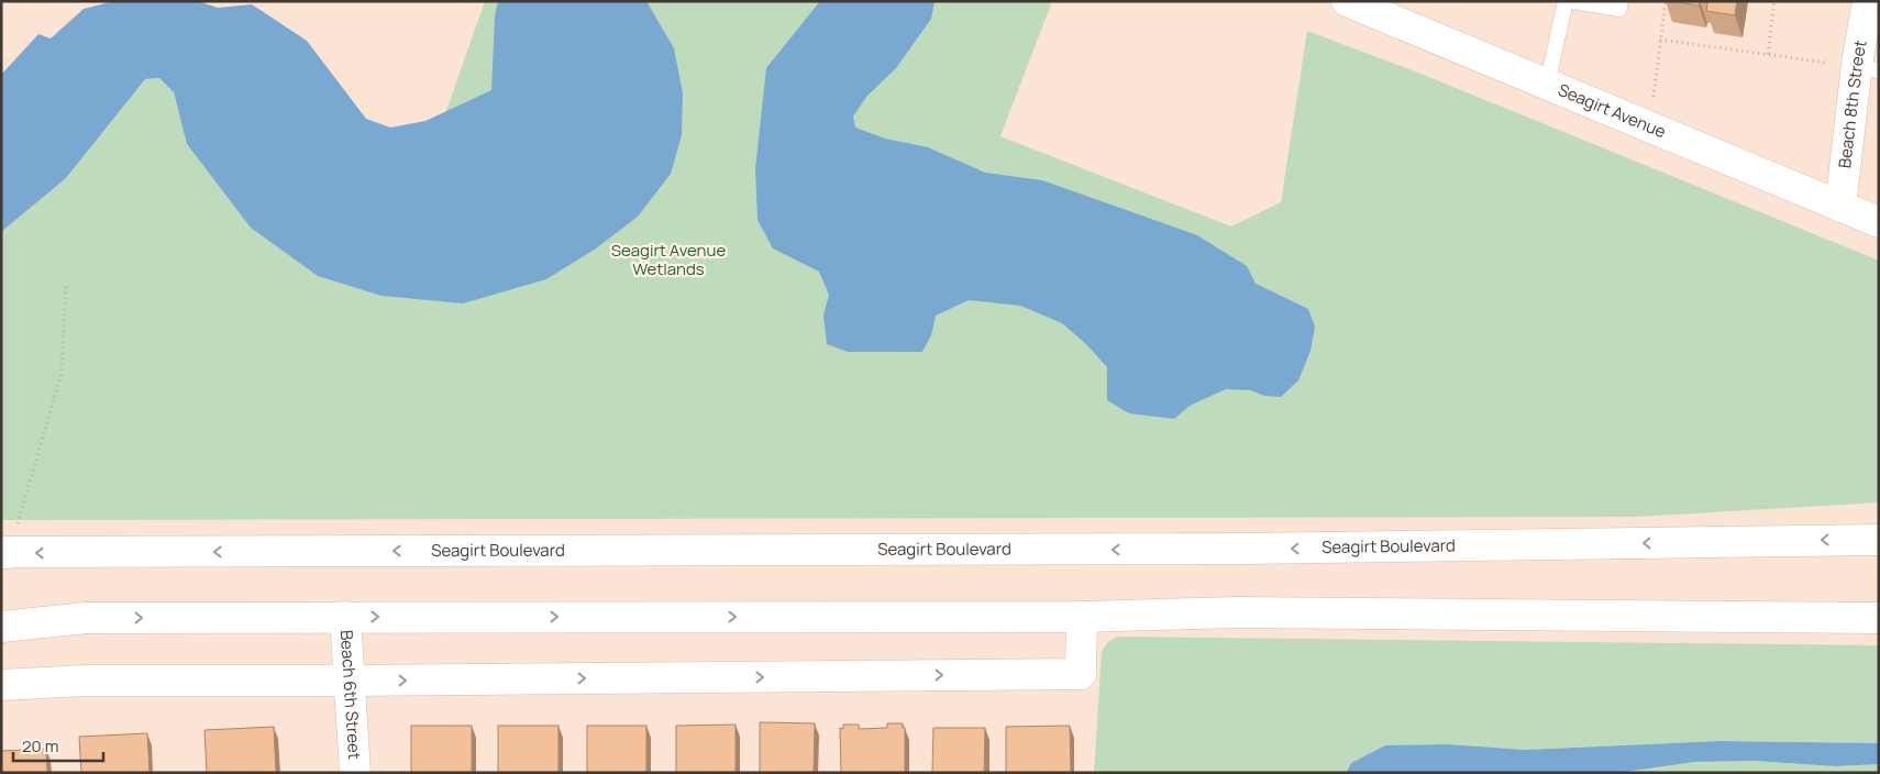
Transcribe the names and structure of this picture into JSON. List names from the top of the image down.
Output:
{
  "streets": {
    "main road": [
      "Beach 8th Street",
      "Seagirt Avenue",
      "Seagirt Boulevard",
      "Beach 6th Street"
    ]
  },
  "crossings": [
    ["Beach 8th Street", "Seagirt Avenue"]
  ],
  "parks": ["Seagirt Avenue Wetlands"],
  "scale_bar": "20 m"
}
